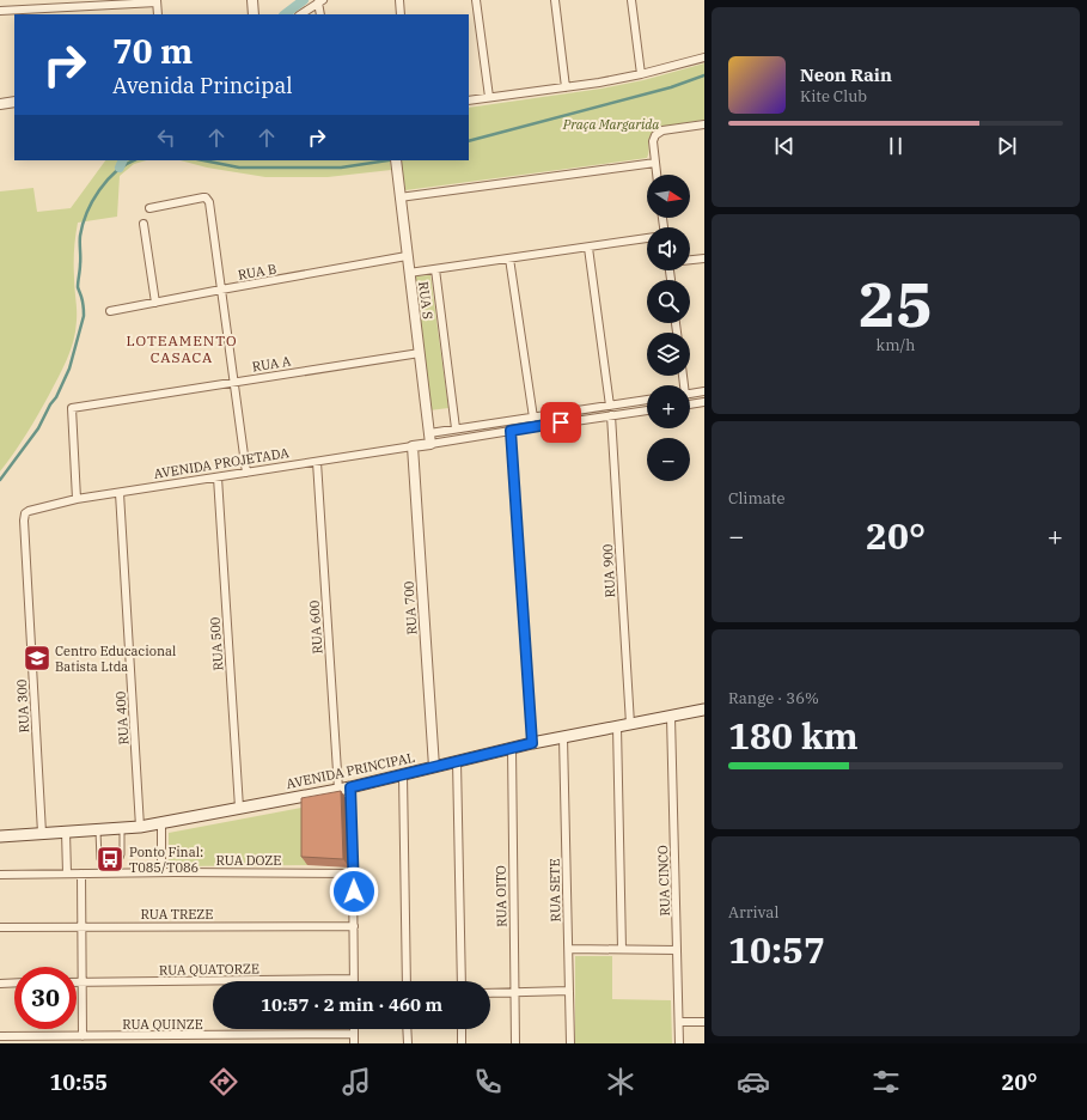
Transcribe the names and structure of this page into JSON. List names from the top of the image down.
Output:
{
  "streets": {
    "main road": ["AVENIDA PRINCIPAL"],
    "street": [
      "RUA B",
      "RUA S",
      "RUA A",
      "AVENIDA PROJETADA",
      "RUA 900",
      "RUA 700",
      "RUA 600",
      "RUA 500",
      "RUA 300",
      "RUA 400",
      "RUA DOZE",
      "RUA CINCO",
      "RUA SETE",
      "RUA OITO",
      "RUA TREZE",
      "RUA QUATORZE",
      "RUA QUINZE"
    ]
  },
  "crossings": [
    ["RUA B", "RUA S"],
    ["RUA S", "RUA A"],
    ["RUA S", "AVENIDA PROJETADA"],
    ["RUA A", "AVENIDA PROJETADA"],
    ["AVENIDA PROJETADA", "RUA 700"],
    ["AVENIDA PROJETADA", "RUA 600"],
    ["AVENIDA PROJETADA", "RUA 500"],
    ["AVENIDA PROJETADA", "RUA 300"],
    ["AVENIDA PROJETADA", "RUA 400"],
    ["RUA 900", "AVENIDA PRINCIPAL"],
    ["RUA 700", "AVENIDA PRINCIPAL"],
    ["RUA 600", "AVENIDA PRINCIPAL"],
    ["RUA 500", "AVENIDA PRINCIPAL"],
    ["RUA 300", "AVENIDA PRINCIPAL"],
    ["RUA 400", "AVENIDA PRINCIPAL"],
    ["AVENIDA PRINCIPAL", "RUA CINCO"],
    ["AVENIDA PRINCIPAL", "RUA SETE"],
    ["AVENIDA PRINCIPAL", "RUA OITO"]
  ],
  "districts": ["LOTEAMENTO CASACA"],
  "parks": ["Praça Margarida"],
  "places": {
    "school or university": ["Centro Educacional Batista Ltda"],
    "bus stop": ["Ponto Final: T085/T086"]
  },
  "north": "right",
  "page": {
    "turn": ["70 m", "Avenida Principal"],
    "song": ["Neon Rain", "Kite Club"],
    "map_buttons": ["+", "−"],
    "tile": [
      ["25", "km/h"],
      "Climate",
      ["Range · 36%", "180 km"],
      ["Arrival", "10:57"]
    ],
    "heat": ["−", "20°", "+"],
    "limit": "30",
    "trip": "10:57 · 2 min · 460 m",
    "tabs": ["10:55", "20°"]
  }
}
